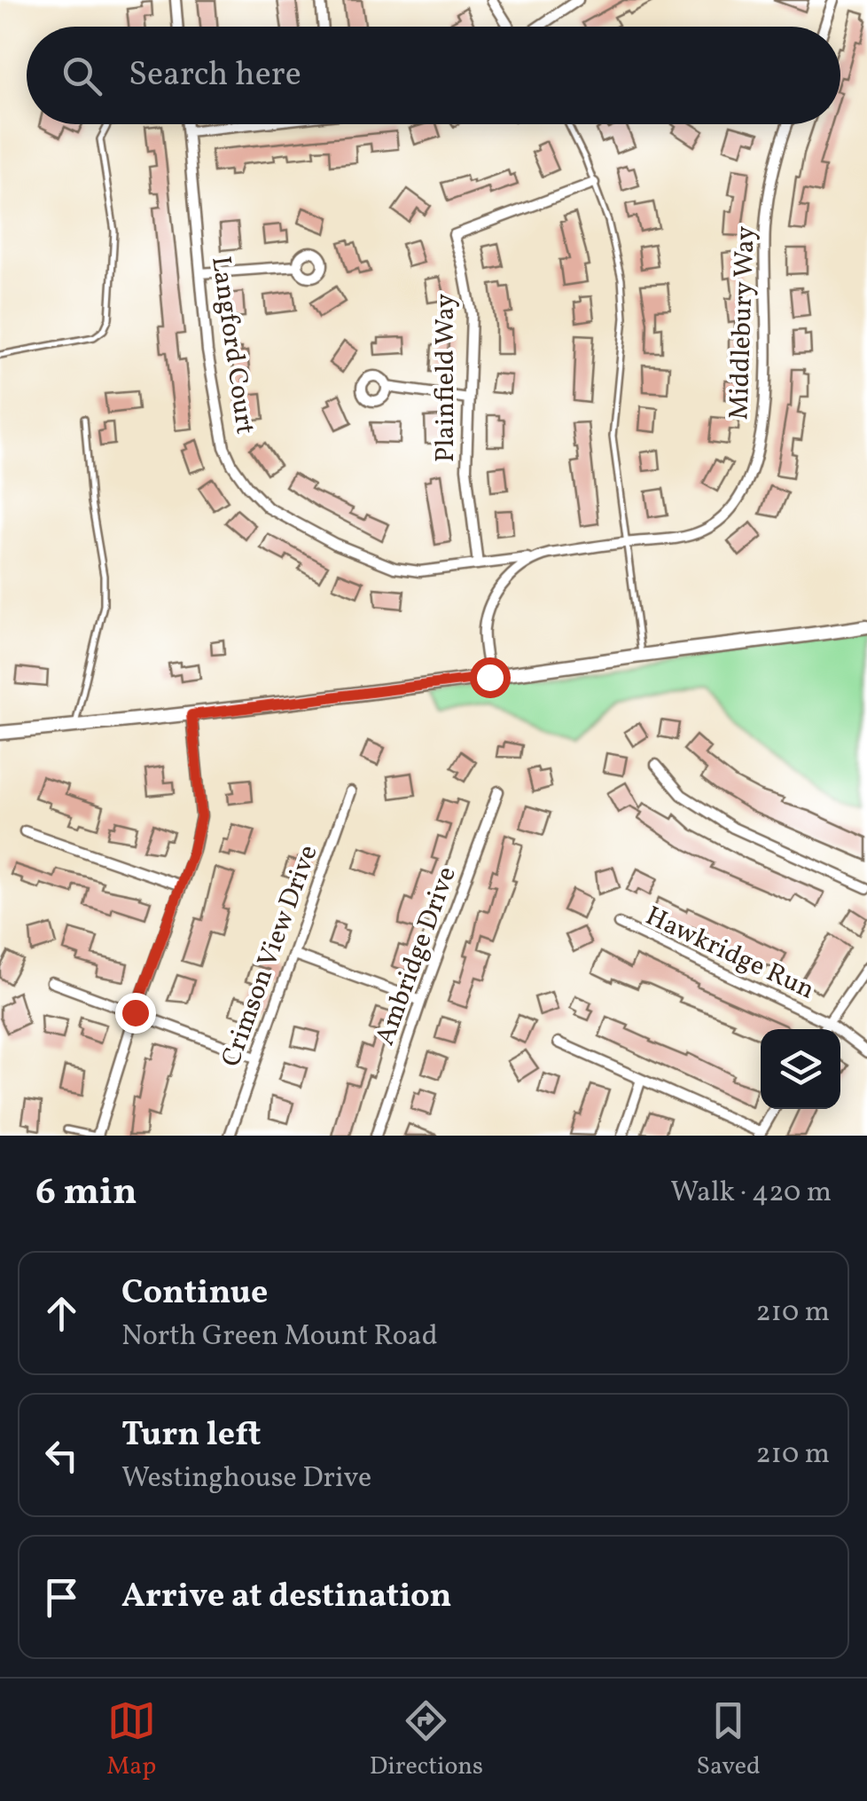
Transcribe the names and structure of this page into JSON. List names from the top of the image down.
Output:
{
  "streets": {
    "street": [
      "Middlebury Way",
      "Langford Court",
      "Plainfield Way",
      "Hawkridge Run",
      "Crimson View Drive",
      "Ambridge Drive"
    ]
  },
  "crossings": [
    ["Middlebury Way", "Langford Court"],
    ["Langford Court", "Plainfield Way"]
  ],
  "page": {
    "search": "Search here",
    "heading": ["6 min", "Walk · 420 m"],
    "list": [
      ["Continue", "North Green Mount Road", "210 m"],
      ["Turn left", "Westinghouse Drive", "210 m"],
      "Arrive at destination"
    ],
    "nav": ["Map", "Directions", "Saved"]
  }
}
